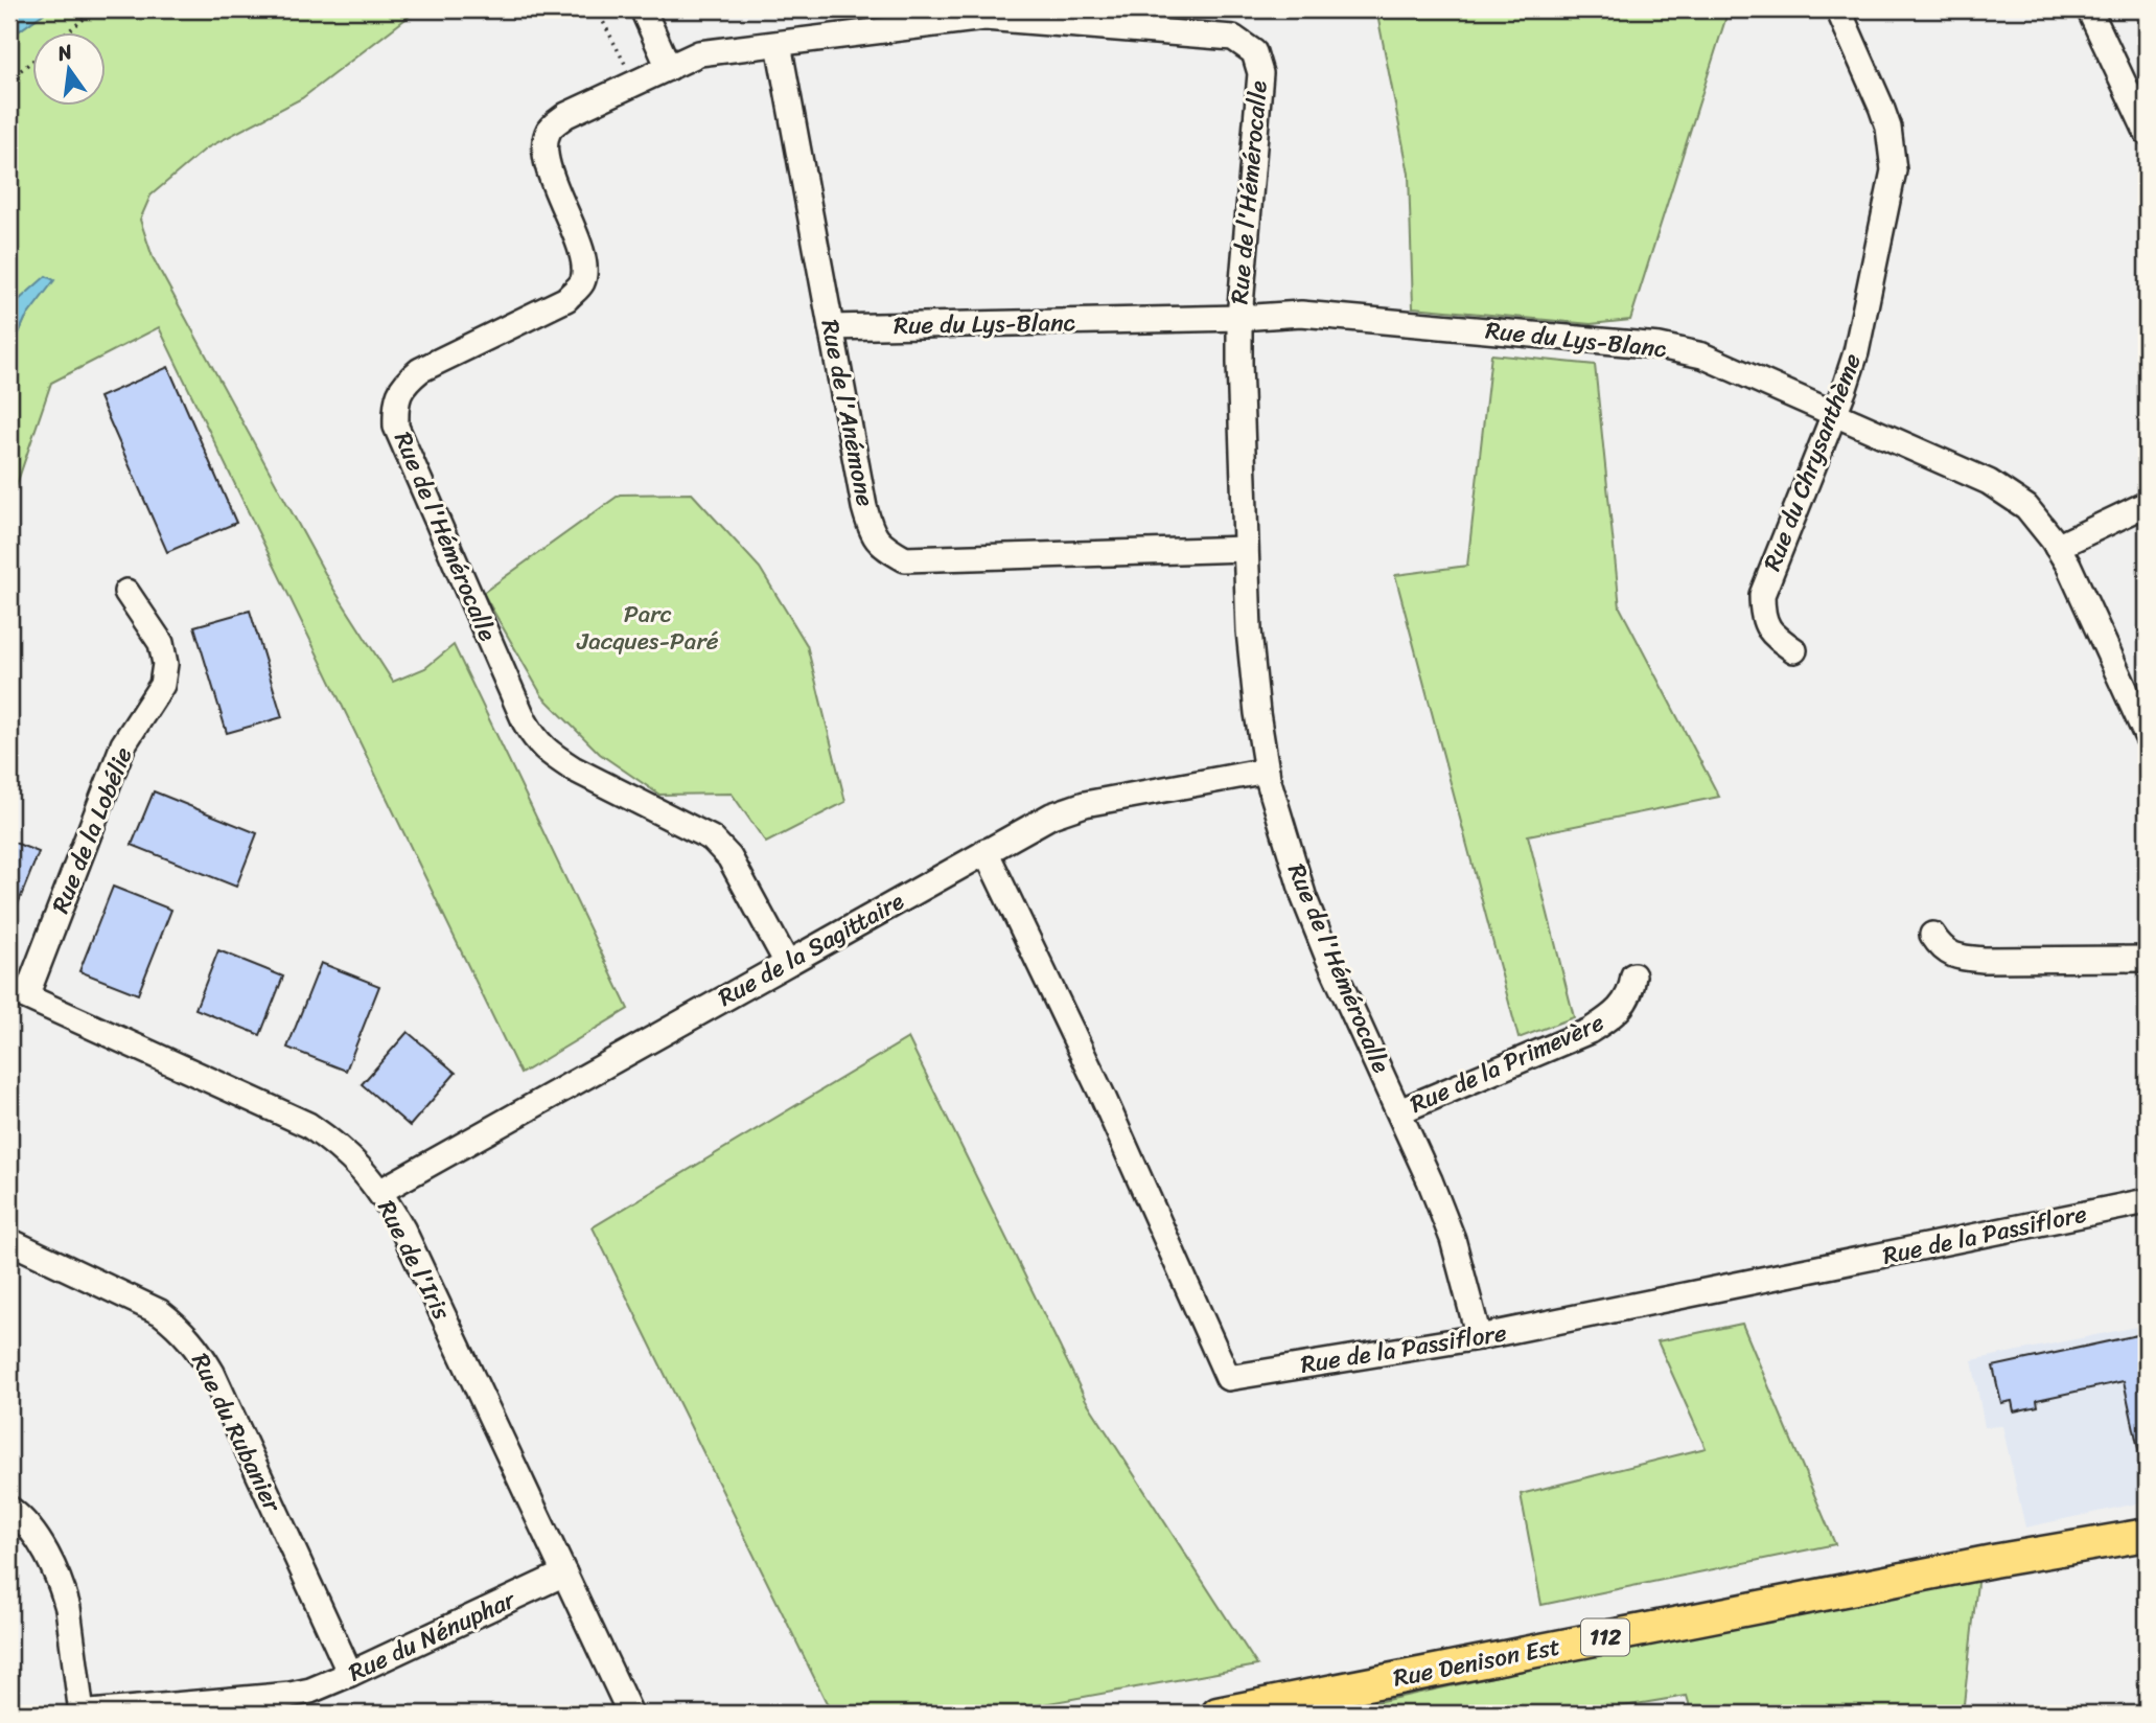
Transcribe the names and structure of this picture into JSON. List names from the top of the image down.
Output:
{
  "streets": {
    "main road": ["112", "Rue Denison Est"],
    "street": [
      "Rue de l'Hémérocalle",
      "Rue du Lys-Blanc",
      "Rue de l'Anémone",
      "Rue du Chrysanthème",
      "Rue de la Lobélie",
      "Rue de la Sagittaire",
      "Rue de la Primevère",
      "Rue de la Passiflore",
      "Rue de l'Iris",
      "Rue du Rubanier",
      "Rue du Nénuphar"
    ]
  },
  "crossings": [
    ["Rue de l'Hémérocalle", "Rue du Lys-Blanc"],
    ["Rue de l'Hémérocalle", "Rue de l'Anémone"],
    ["Rue de l'Hémérocalle", "Rue de la Sagittaire"],
    ["Rue de l'Hémérocalle", "Rue de la Primevère"],
    ["Rue de l'Hémérocalle", "Rue de la Passiflore"],
    ["Rue du Lys-Blanc", "Rue de l'Anémone"],
    ["Rue du Lys-Blanc", "Rue du Chrysanthème"],
    ["Rue de la Lobélie", "Rue de l'Iris"],
    ["Rue de la Sagittaire", "Rue de la Passiflore"],
    ["Rue de la Sagittaire", "Rue de l'Iris"],
    ["Rue de l'Iris", "Rue du Nénuphar"],
    ["Rue du Rubanier", "Rue du Nénuphar"]
  ],
  "parks": ["Parc Jacques-Paré"],
  "north": "top"
}
